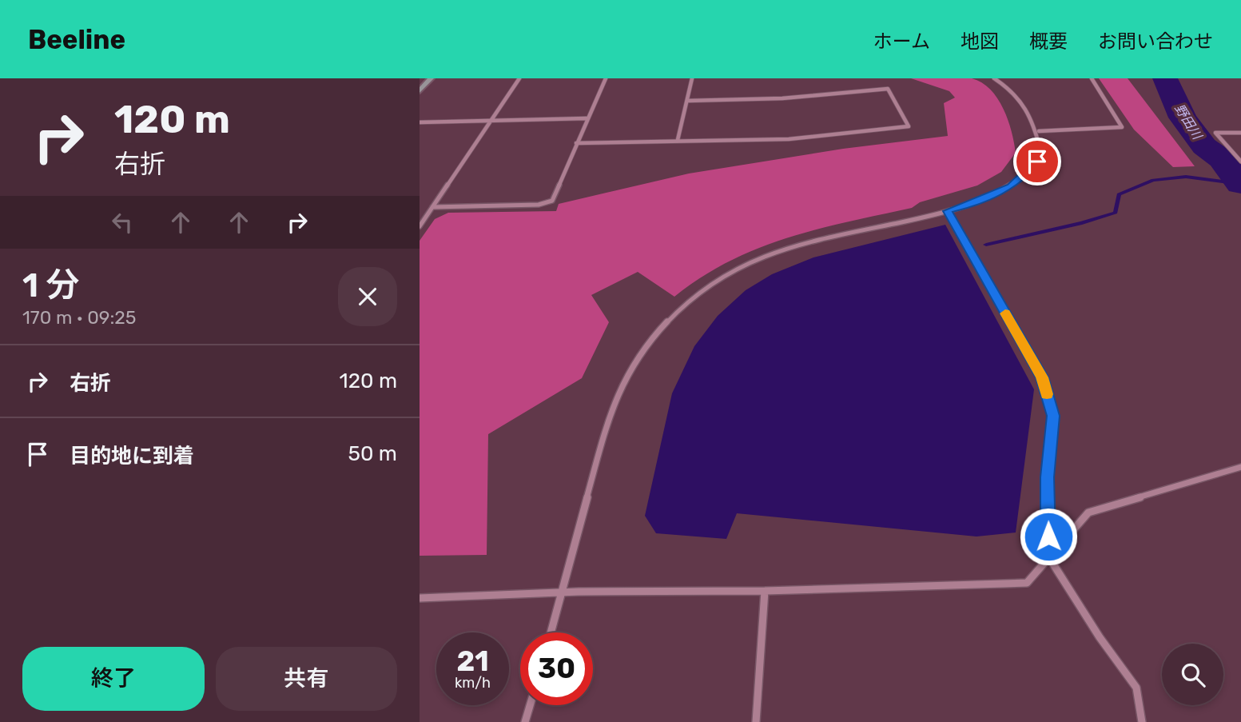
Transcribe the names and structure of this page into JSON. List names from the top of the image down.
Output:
{
  "water": ["野田川"],
  "page": {
    "header": "Beeline",
    "nav": [
      "ホーム",
      "地図",
      "概要",
      "お問い合わせ"
    ],
    "turn": ["120 m", "右折"],
    "heading": ["1 分", "170 m · 09:25"],
    "list": [
      {
        "name": "右折",
        "value": "120 m"
      },
      {
        "name": "目的地に到着",
        "value": "50 m"
      }
    ],
    "speed": "21 km/h",
    "limit": "30",
    "buttons": ["終了", "共有"]
  }
}
